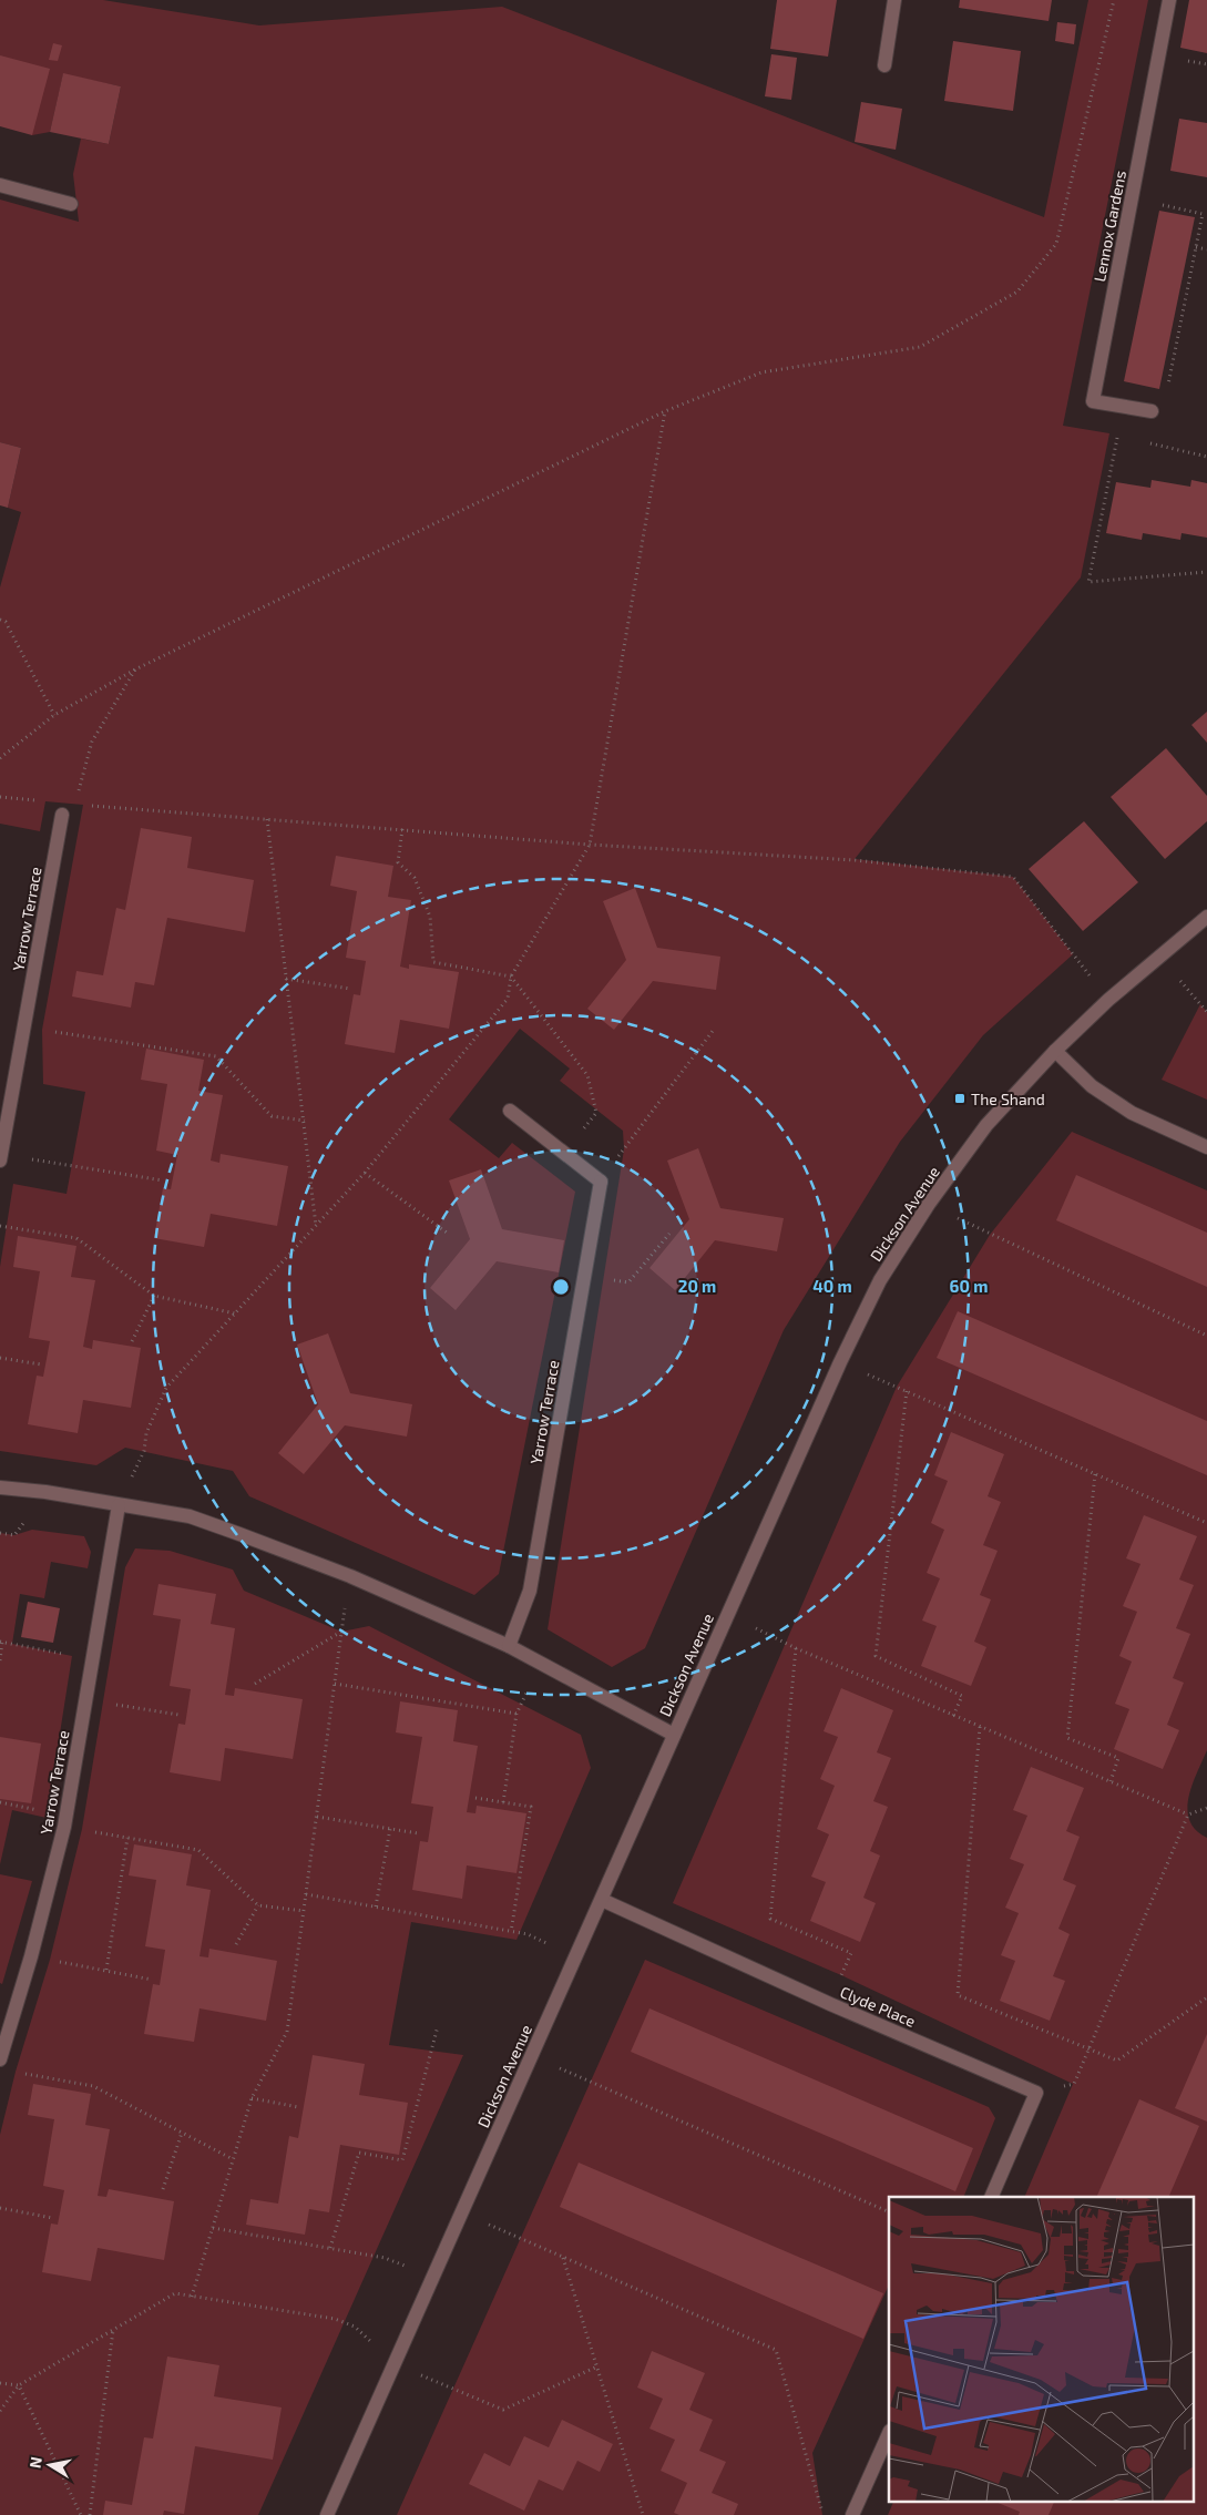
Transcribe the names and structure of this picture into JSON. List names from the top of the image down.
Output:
{
  "streets": {
    "street": [
      "Lennox Gardens",
      "Yarrow Terrace",
      "Dickson Avenue",
      "Clyde Place"
    ]
  },
  "crossings": [
    ["Dickson Avenue", "Clyde Place"]
  ],
  "places": {
    "transit": ["The Shand"]
  },
  "north": "left",
  "rings": ["20 m", "40 m", "60 m"]
}
